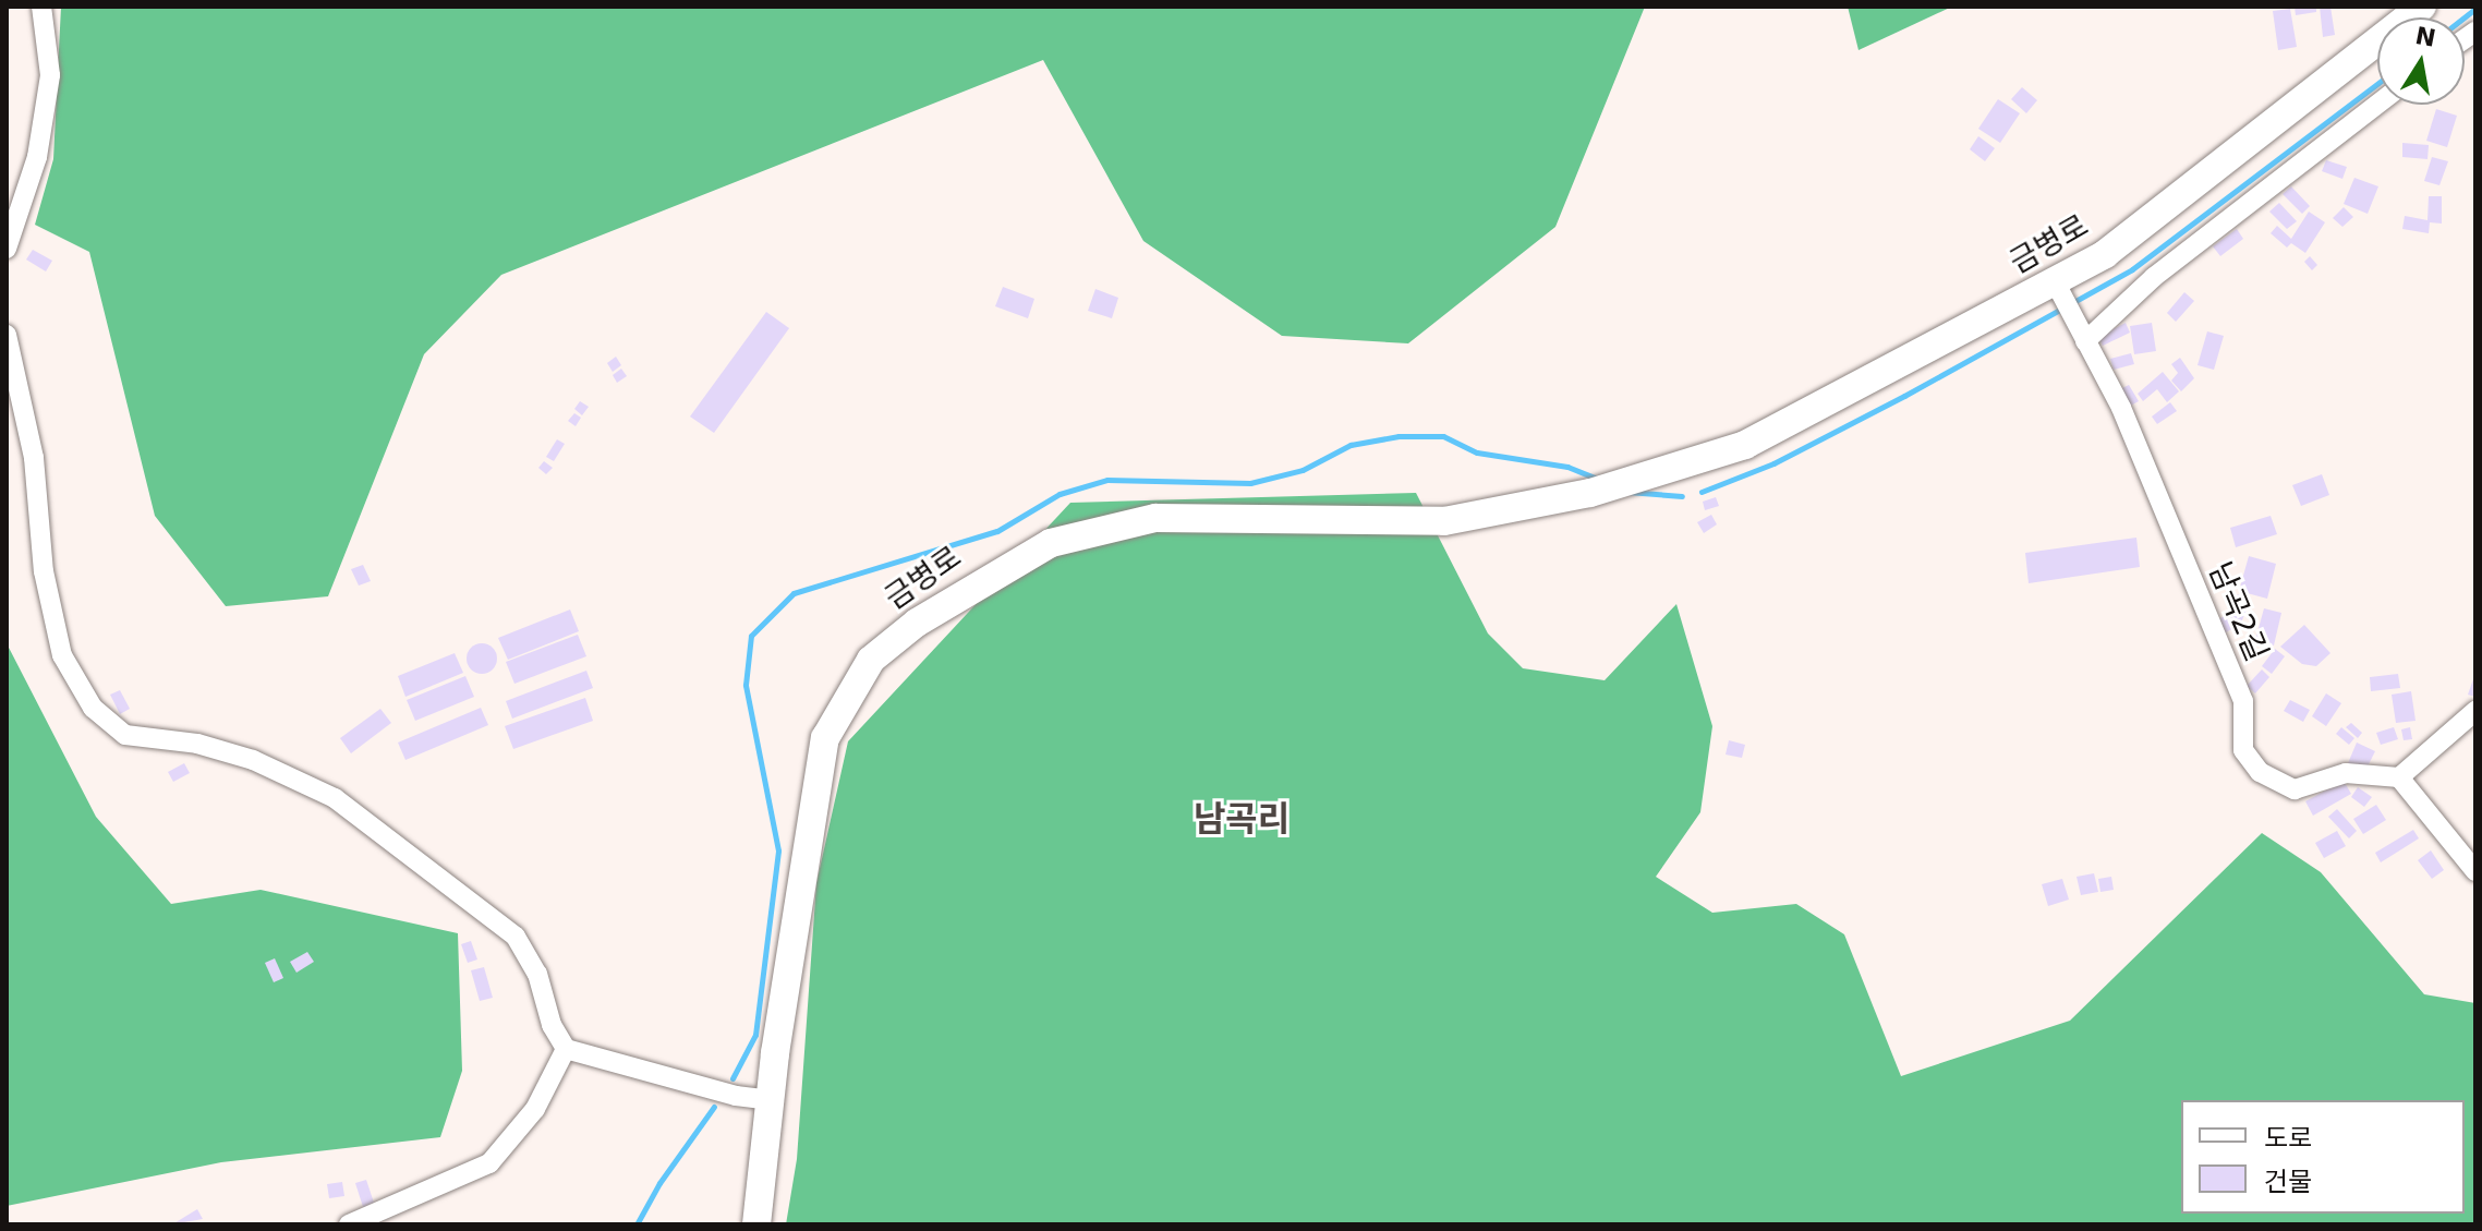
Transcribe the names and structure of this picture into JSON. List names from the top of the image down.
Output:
{
  "streets": {
    "street": ["금병로", "남곡2길"]
  },
  "crossings": [
    ["금병로", "남곡2길"]
  ],
  "districts": ["남곡리"],
  "legend": ["도로", "건물"],
  "north": "top"
}
